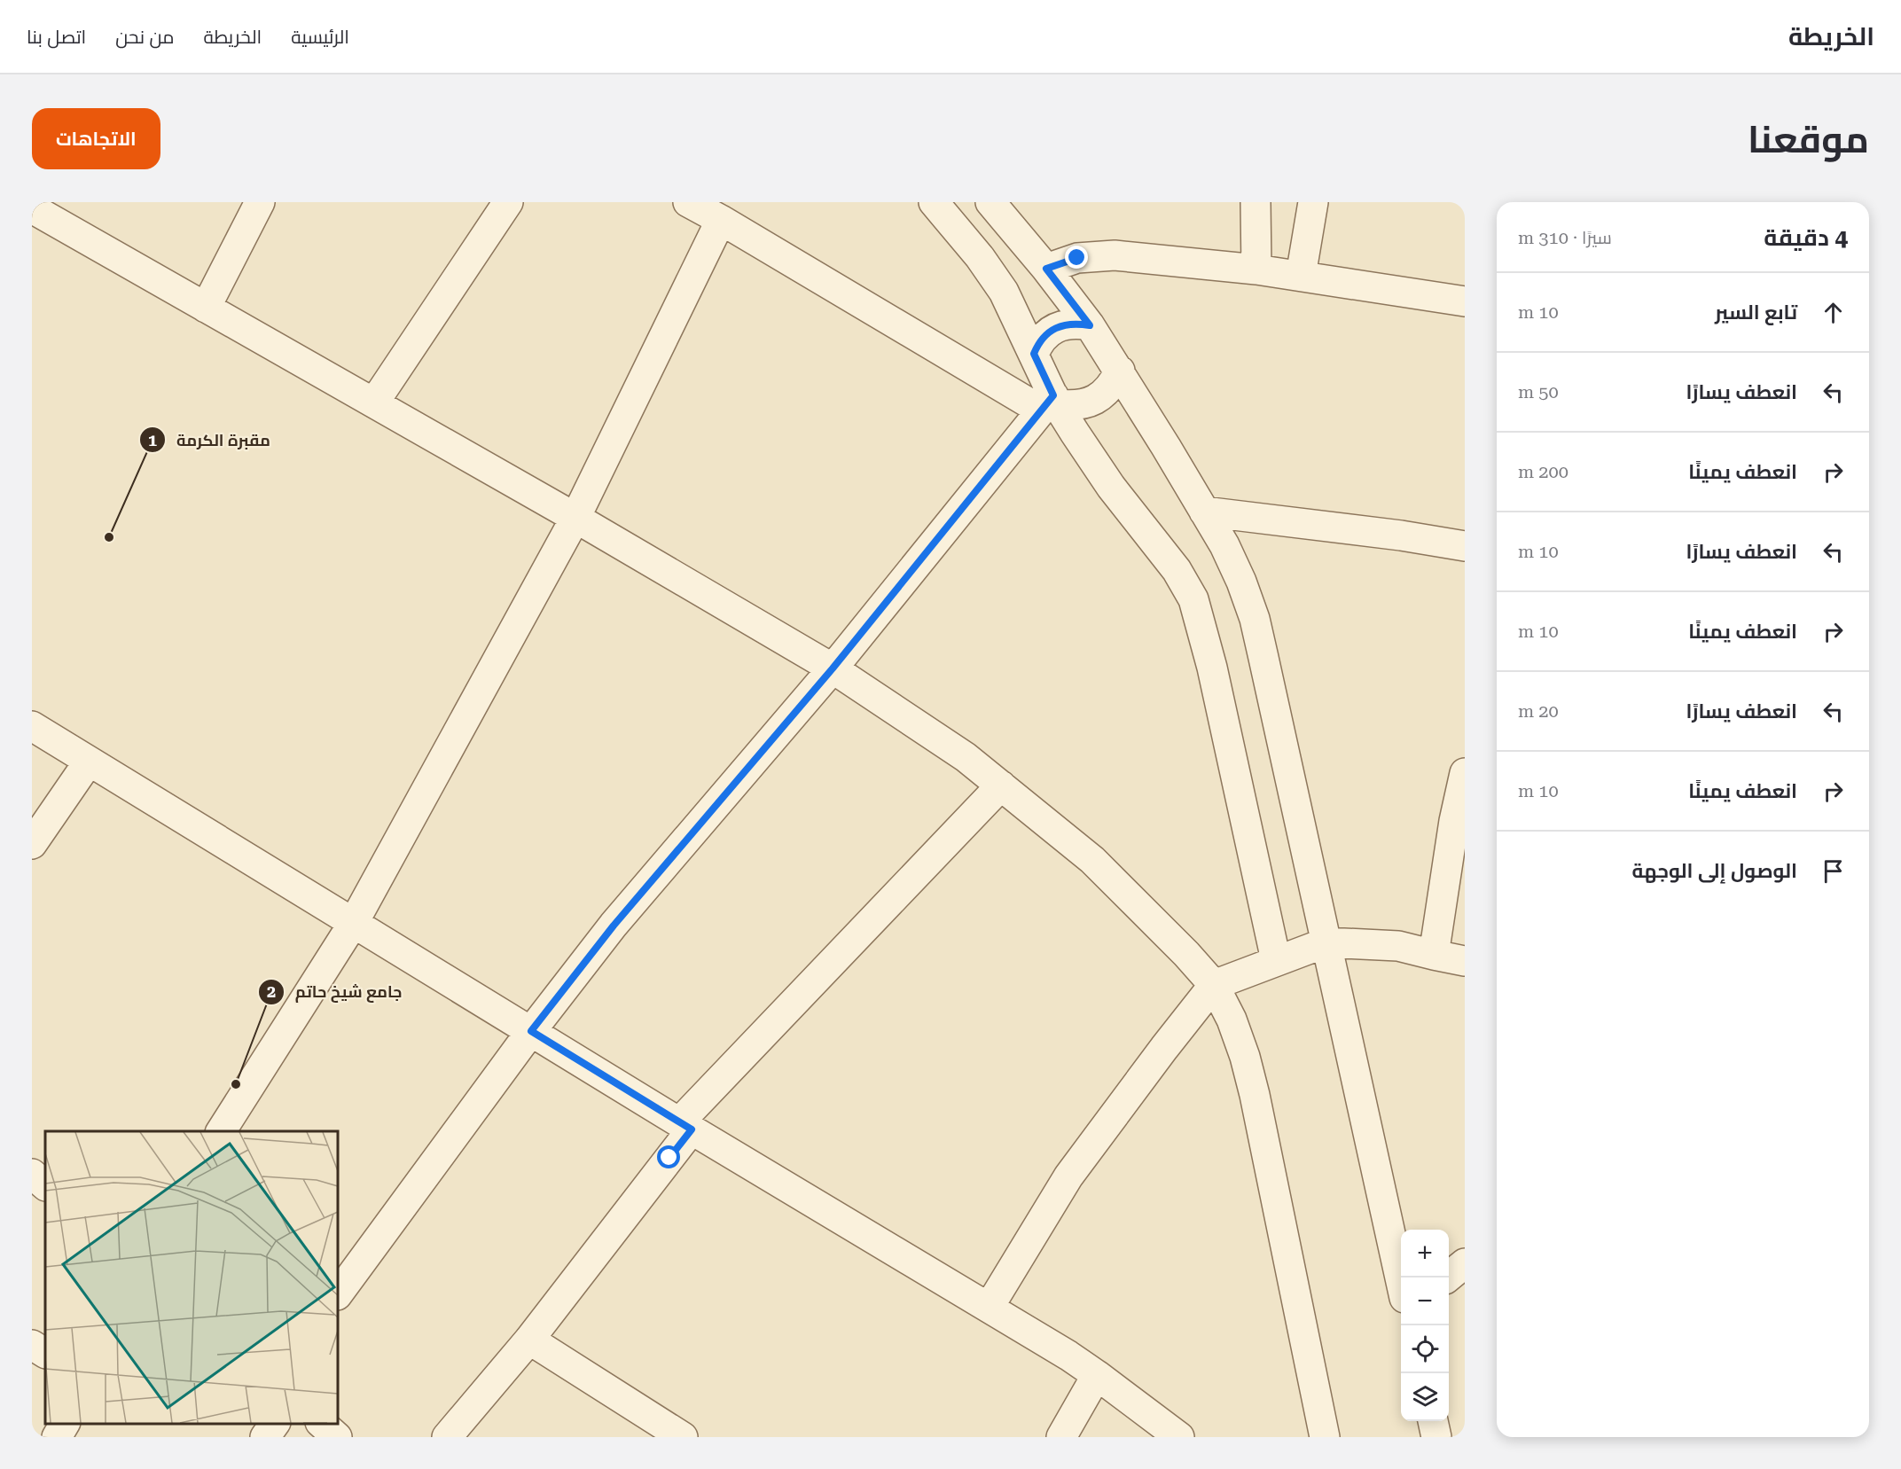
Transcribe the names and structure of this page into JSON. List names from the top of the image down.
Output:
{
  "places": ["مقبرة الكرمة", "جامع شيخ حاتم"],
  "page": {
    "header": "الخريطة",
    "nav": [
      "الرئيسية",
      "الخريطة",
      "من نحن",
      "اتصل بنا"
    ],
    "title": "موقعنا",
    "buttons": "الاتجاهات",
    "heading": ["4 دقيقة", "سيرًا · 310 m"],
    "list": [
      ["تابع السير", "10 m"],
      ["انعطف يسارًا", "50 m"],
      ["انعطف يمينًا", "200 m"],
      ["انعطف يسارًا", "10 m"],
      ["انعطف يمينًا", "10 m"],
      ["انعطف يسارًا", "20 m"],
      ["انعطف يمينًا", "10 m"],
      "الوصول إلى الوجهة"
    ],
    "map_buttons": ["+", "−"]
  }
}
